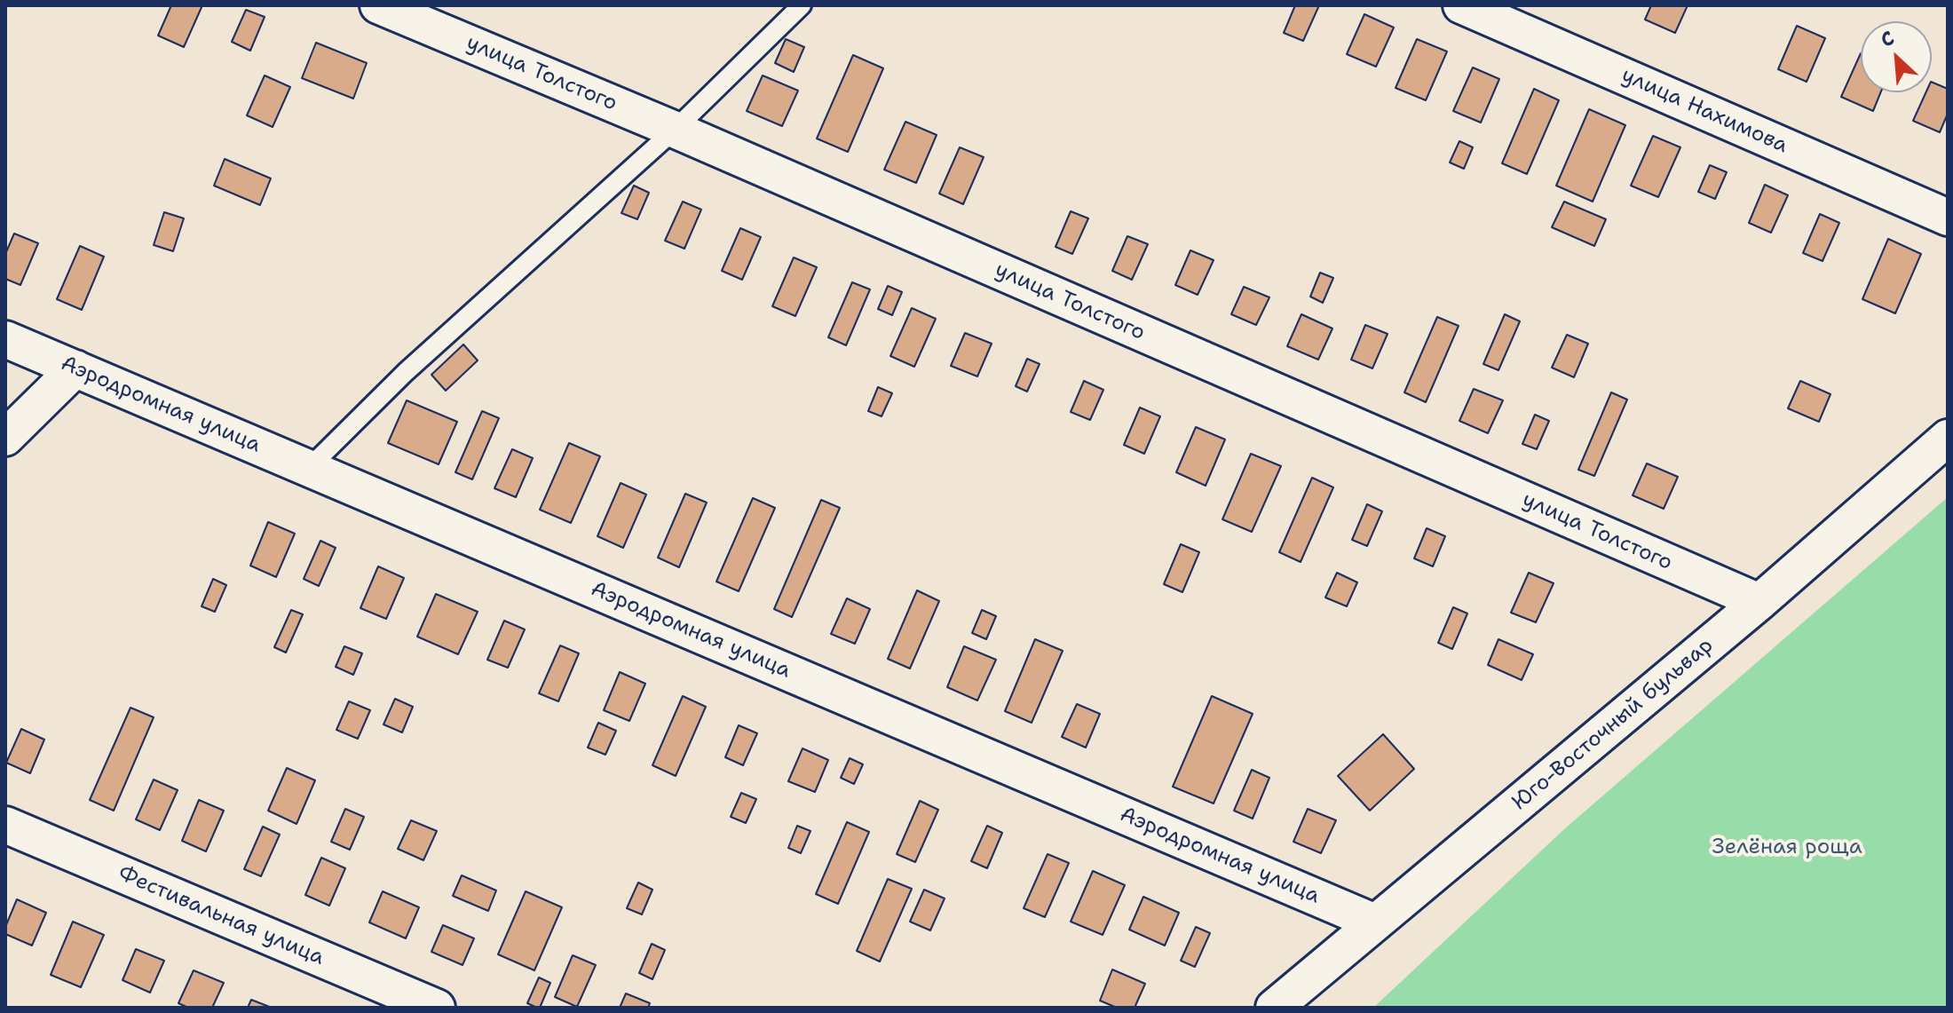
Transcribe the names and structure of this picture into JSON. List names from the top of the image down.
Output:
{
  "streets": {
    "street": [
      "улица Толстого",
      "улица Нахимова",
      "Аэродромная улица",
      "Юго-Восточный бульвар",
      "Фестивальная улица"
    ]
  },
  "crossings": [
    ["улица Толстого", "Юго-Восточный бульвар"],
    ["Аэродромная улица", "Юго-Восточный бульвар"]
  ],
  "parks": ["Зелёная роща"],
  "north": "top left"
}
